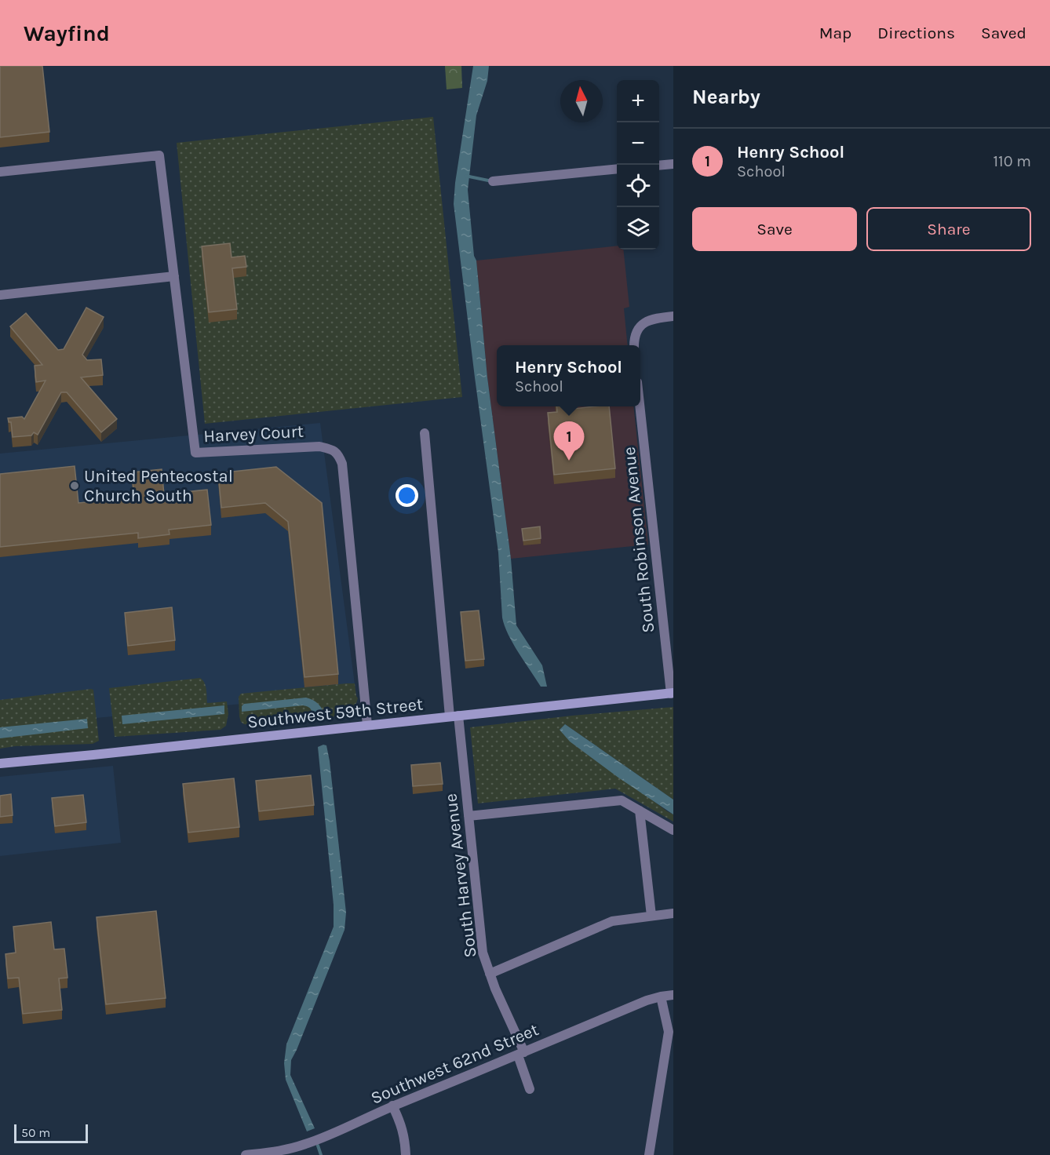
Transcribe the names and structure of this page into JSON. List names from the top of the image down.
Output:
{
  "streets": {
    "main road": ["Southwest 59th Street"],
    "street": [
      "Harvey Court",
      "South Robinson Avenue",
      "South Harvey Avenue",
      "Southwest 62nd Street"
    ]
  },
  "crossings": [
    ["Harvey Court", "Southwest 59th Street"],
    ["South Robinson Avenue", "Southwest 59th Street"],
    ["Southwest 59th Street", "South Harvey Avenue"],
    ["South Harvey Avenue", "Southwest 62nd Street"]
  ],
  "places": ["United Pentecostal Church South"],
  "scale_bar": "50 m",
  "north": "top",
  "page": {
    "header": "Wayfind",
    "nav": ["Map", "Directions", "Saved"],
    "heading": "Nearby",
    "map_buttons": ["+", "−"],
    "list": [
      {
        "mark": "1",
        "name": "Henry School",
        "note": "School",
        "value": "110 m"
      }
    ],
    "buttons": ["Save", "Share"],
    "popup": ["Henry School", "School"],
    "pins": "1",
    "scale": "50 m"
  }
}
